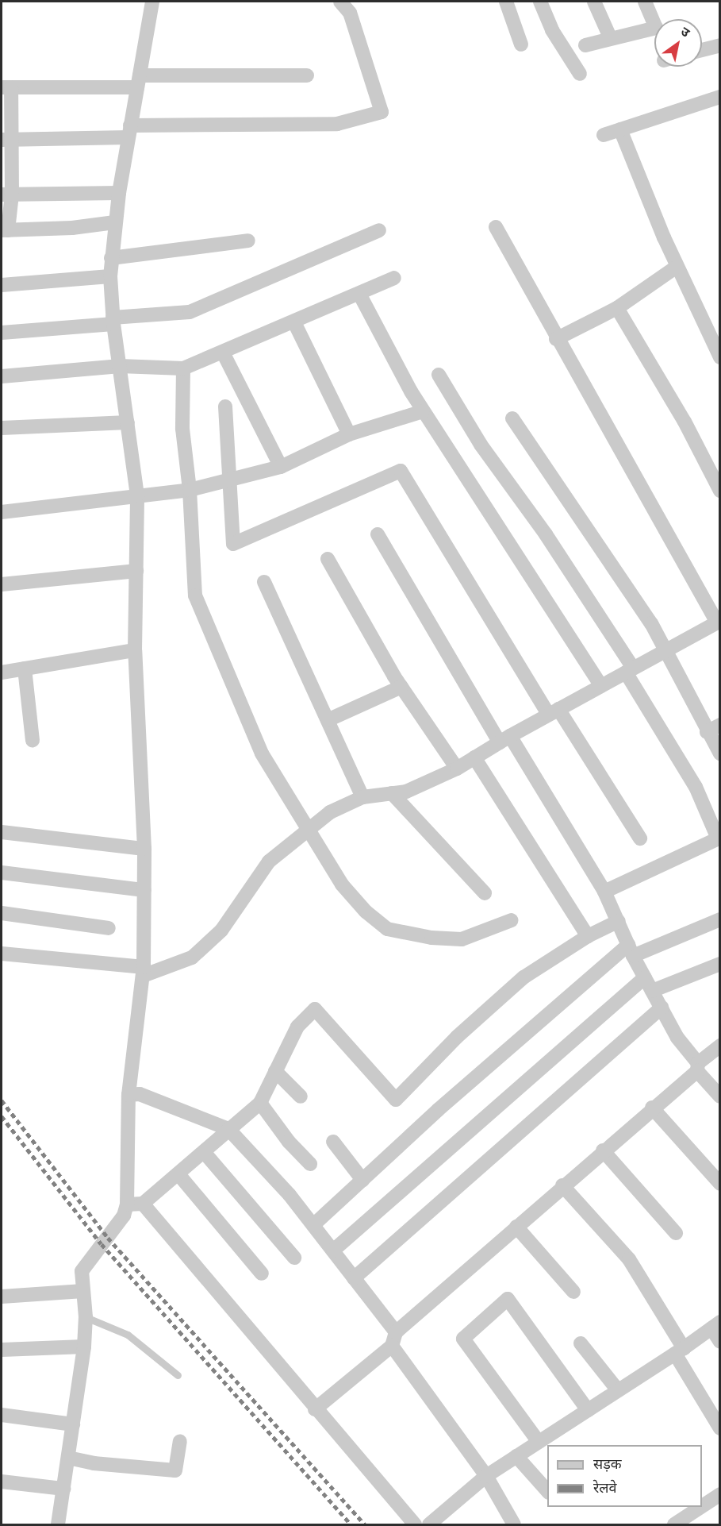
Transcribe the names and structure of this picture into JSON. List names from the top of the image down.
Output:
{
  "legend": ["सड़क", "रेलवे"],
  "north": "top right"
}
